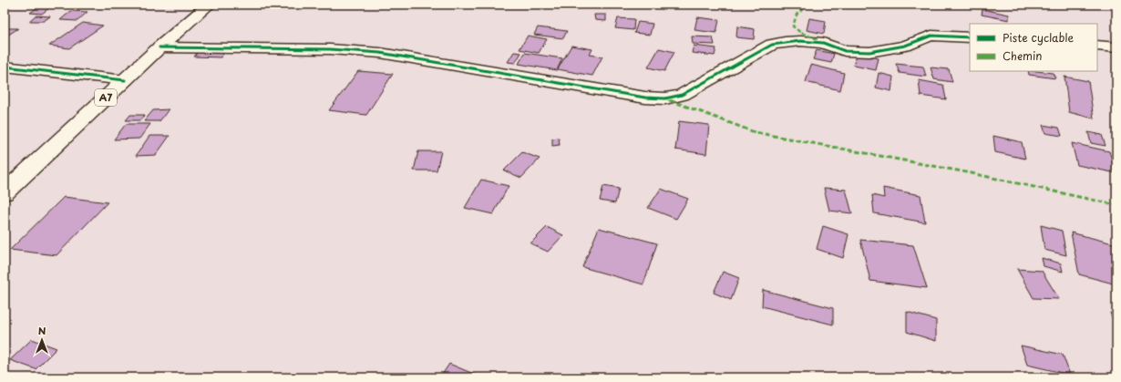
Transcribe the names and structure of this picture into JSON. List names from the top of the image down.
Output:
{
  "streets": {
    "street": ["A7"]
  },
  "legend": ["Piste cyclable", "Chemin"],
  "north": "top"
}
